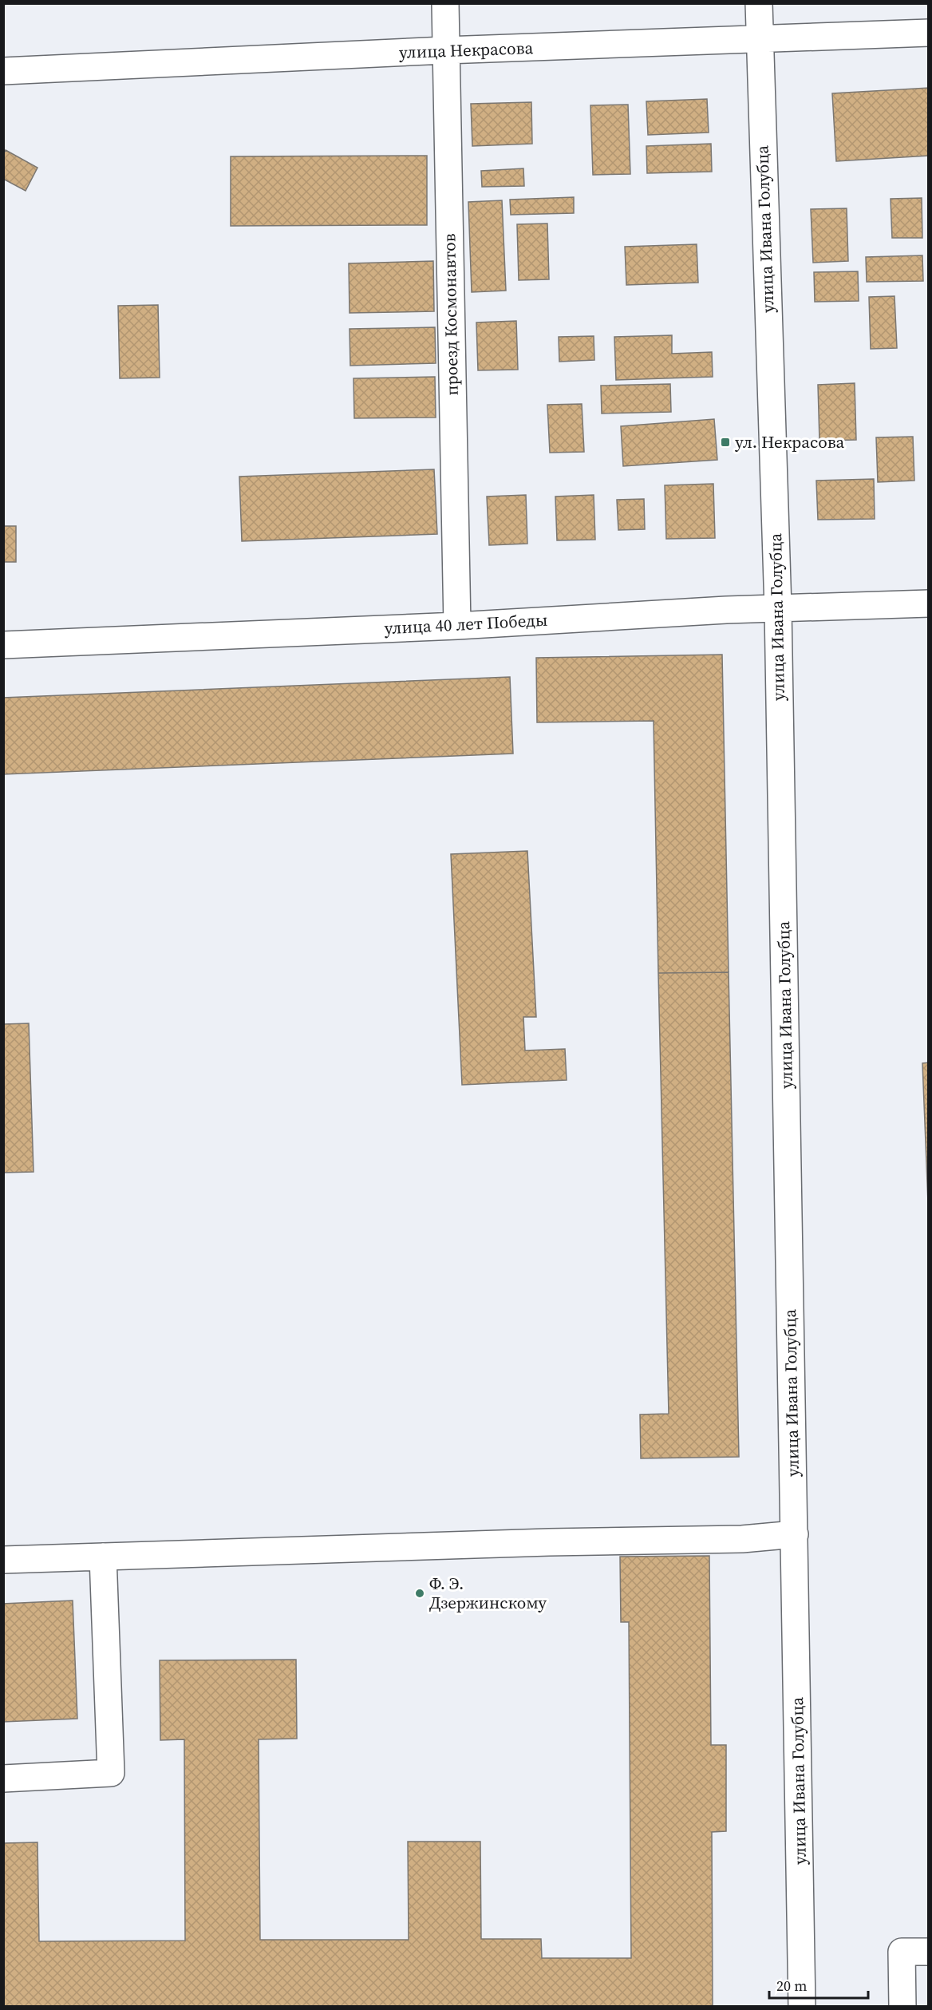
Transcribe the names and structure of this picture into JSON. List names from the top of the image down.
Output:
{
  "streets": {
    "street": [
      "улица Некрасова",
      "улица Ивана Голубца",
      "проезд Космонавтов",
      "улица 40 лет Победы"
    ]
  },
  "crossings": [
    ["улица Некрасова", "улица Ивана Голубца"],
    ["улица Некрасова", "проезд Космонавтов"],
    ["улица Ивана Голубца", "улица 40 лет Победы"],
    ["проезд Космонавтов", "улица 40 лет Победы"]
  ],
  "places": {
    "transit": ["ул. Некрасова"],
    "other": ["Ф. Э. Дзержинскому"]
  },
  "scale_bar": "20 m"
}
